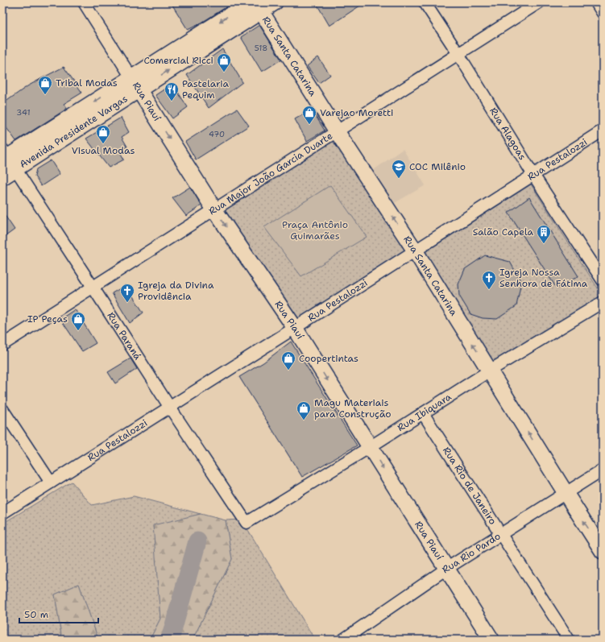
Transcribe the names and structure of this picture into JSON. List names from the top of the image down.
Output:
{
  "streets": {
    "main road": ["Rua Santa Catarina", "Rua Piauí", "Avenida Presidente Vargas"],
    "street": [
      "Rua Alagoas",
      "Rua Pestalozzi",
      "Rua Major João Garcia Duarte",
      "Rua Paraná",
      "Rua Ibiquara",
      "Rua Rio de Janeiro",
      "Rua Rio Pardo"
    ]
  },
  "crossings": [
    ["Rua Santa Catarina", "Avenida Presidente Vargas"],
    ["Rua Santa Catarina", "Rua Pestalozzi"],
    ["Rua Santa Catarina", "Rua Major João Garcia Duarte"],
    ["Rua Santa Catarina", "Rua Ibiquara"],
    ["Rua Santa Catarina", "Rua Rio Pardo"],
    ["Rua Piauí", "Avenida Presidente Vargas"],
    ["Rua Piauí", "Rua Pestalozzi"],
    ["Rua Piauí", "Rua Major João Garcia Duarte"],
    ["Rua Piauí", "Rua Ibiquara"],
    ["Rua Piauí", "Rua Rio Pardo"],
    ["Avenida Presidente Vargas", "Rua Paraná"],
    ["Rua Alagoas", "Rua Pestalozzi"],
    ["Rua Alagoas", "Rua Major João Garcia Duarte"],
    ["Rua Pestalozzi", "Rua Paraná"],
    ["Rua Major João Garcia Duarte", "Rua Paraná"],
    ["Rua Paraná", "Rua Ibiquara"],
    ["Rua Ibiquara", "Rua Rio de Janeiro"],
    ["Rua Rio de Janeiro", "Rua Rio Pardo"]
  ],
  "one_way": ["Rua Santa Catarina", "Rua Piauí"],
  "parks": ["Praça Antônio Guimarães"],
  "places": {
    "shop": [
      "Comercial Ricci",
      "Tribal Modas",
      "Varejao Moretti",
      "Visual Modas",
      "IP Peças",
      "Coopertintas",
      "Magu Materiais para Construção"
    ],
    "restaurant": ["Pastelaria Pequim"],
    "school or university": ["COC Milênio"],
    "building": ["Salão Capela"],
    "church": ["Igreja Nossa Senhora de Fátima", "Igreja da Divina Providência"]
  },
  "house_numbers": ["518", "341", "470"],
  "scale_bar": "50 m"
}
